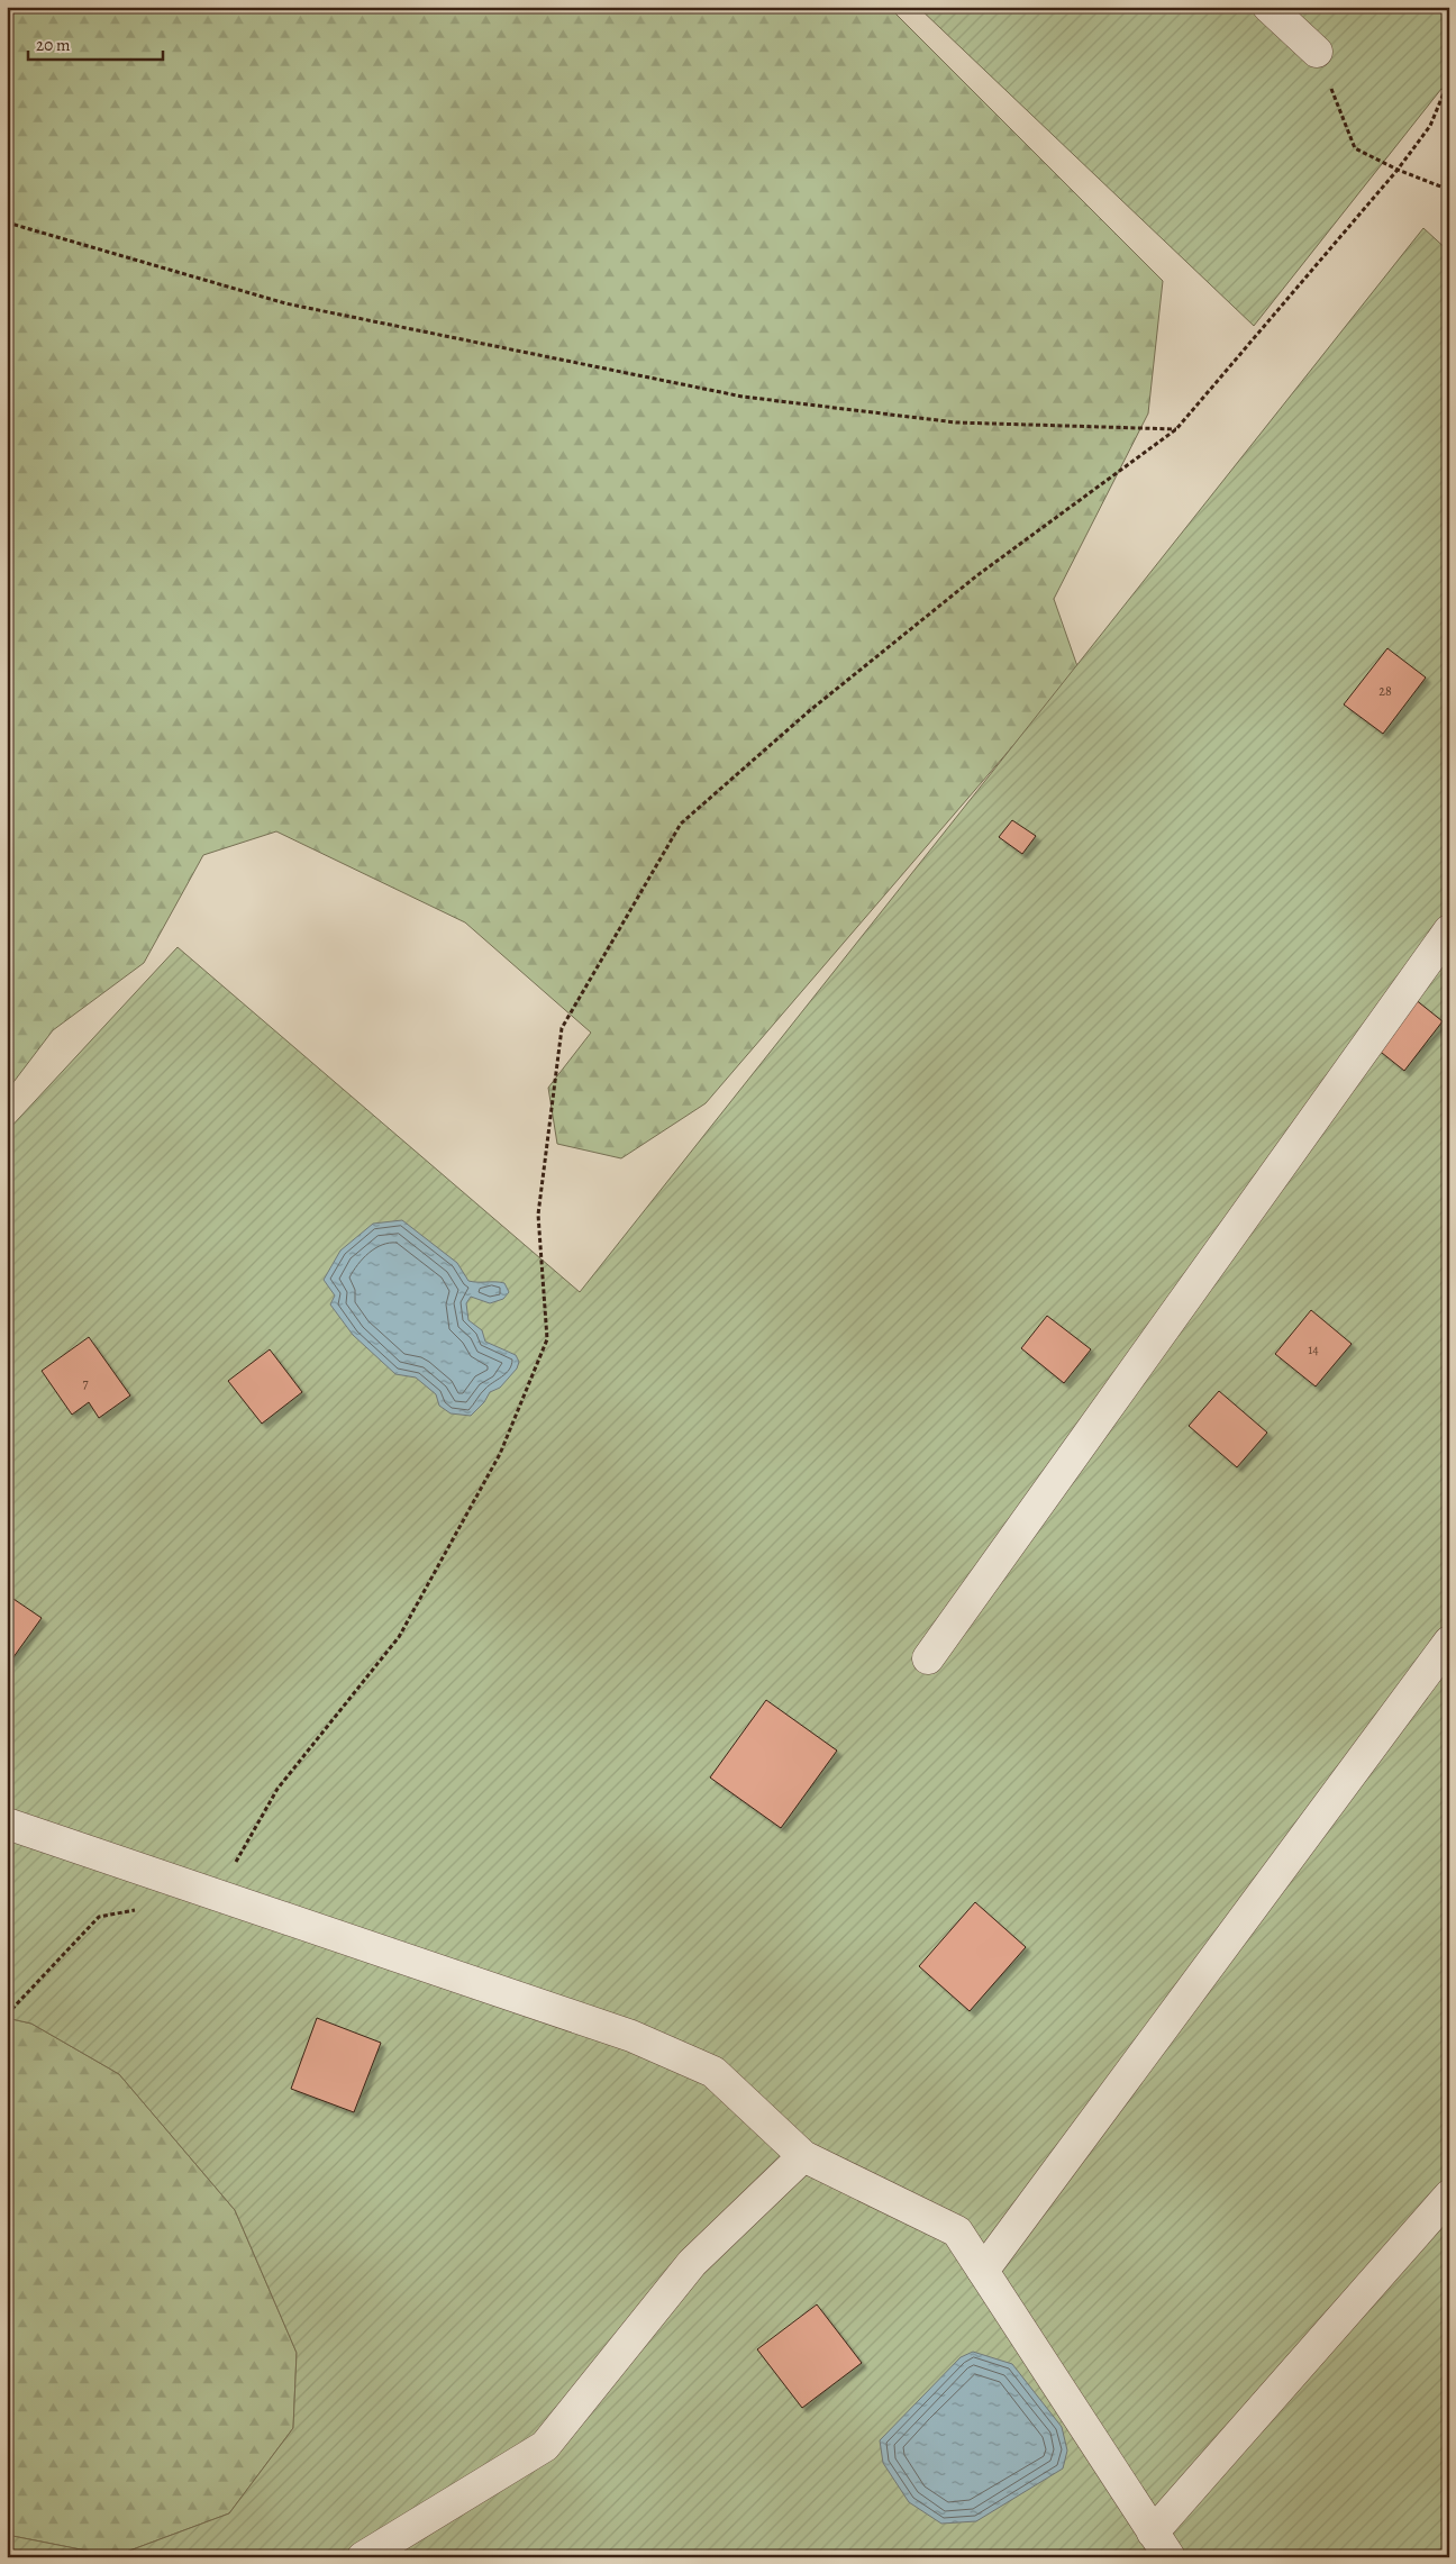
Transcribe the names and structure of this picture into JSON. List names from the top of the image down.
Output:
{
  "house_numbers": ["28", "14", "7"],
  "scale_bar": "20 m"
}
